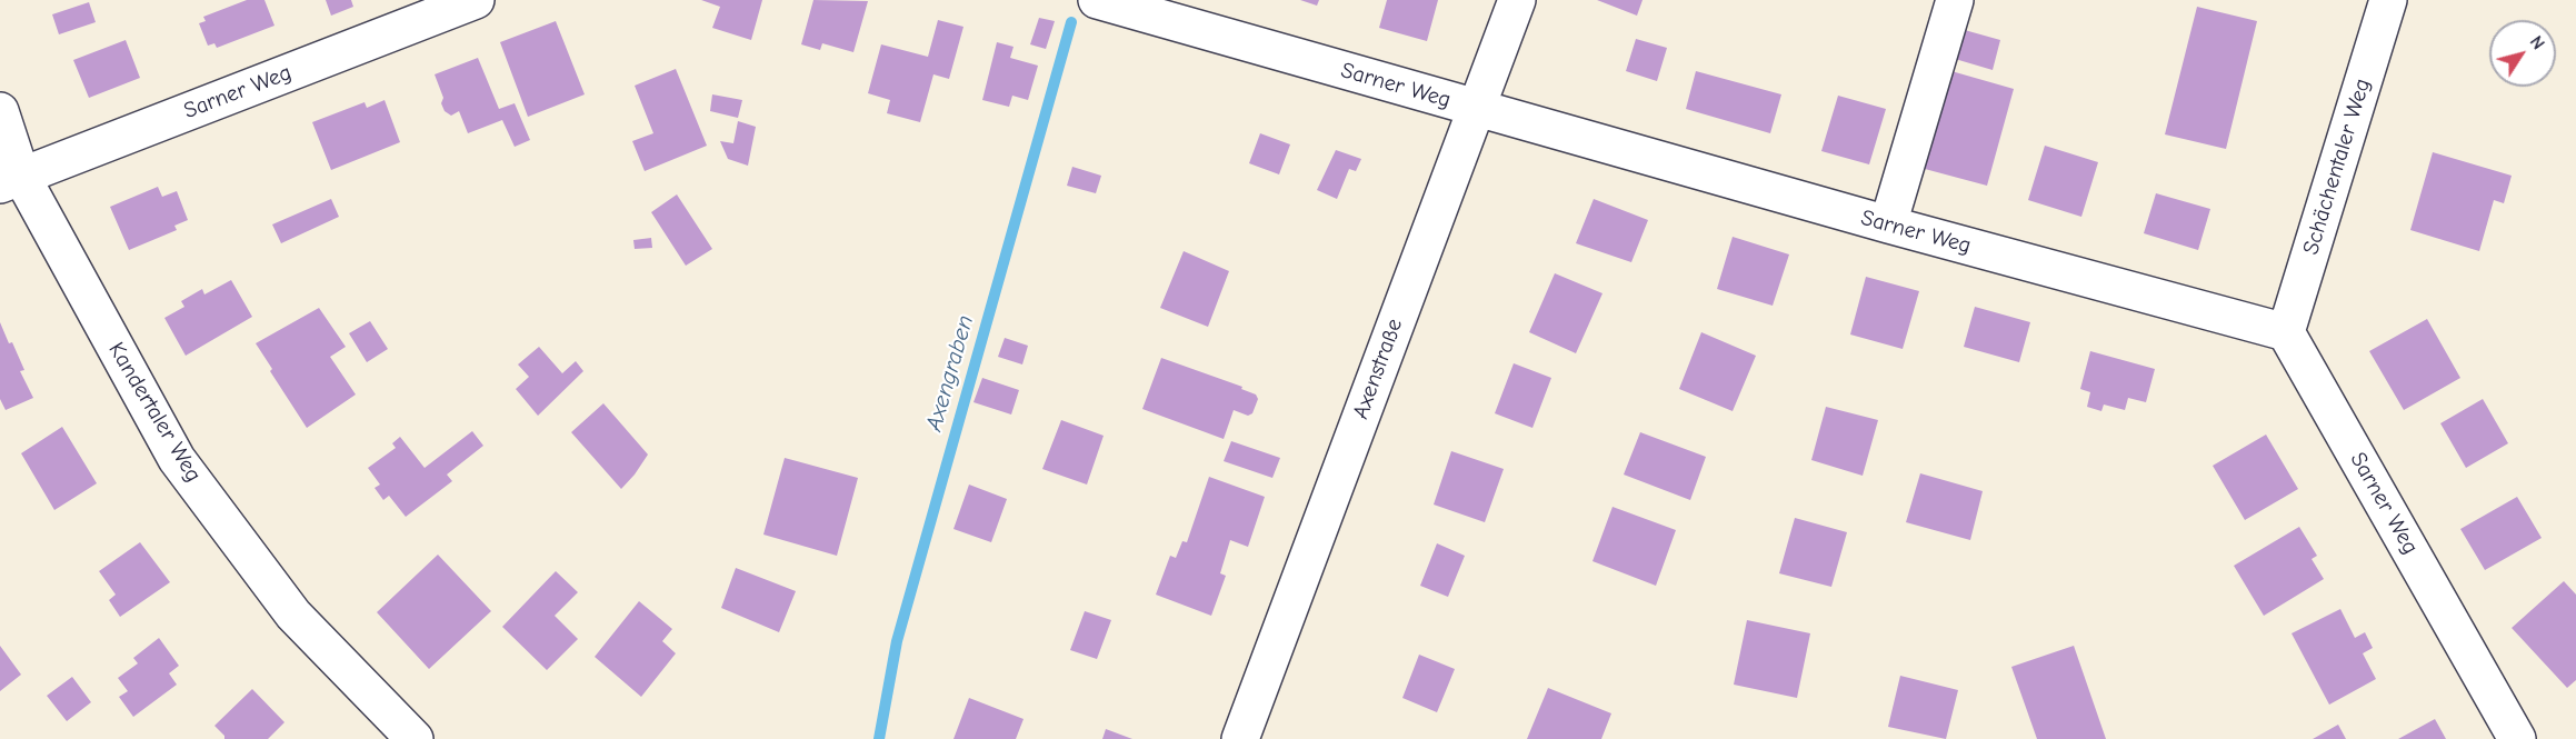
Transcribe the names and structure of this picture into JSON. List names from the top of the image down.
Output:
{
  "streets": {
    "street": [
      "Sarner Weg",
      "Schächentaler Weg",
      "Axenstraße",
      "Kandertaler Weg"
    ]
  },
  "crossings": [
    ["Sarner Weg", "Schächentaler Weg"],
    ["Sarner Weg", "Axenstraße"],
    ["Sarner Weg", "Kandertaler Weg"]
  ],
  "water": ["Axengraben"],
  "north": "top right"
}
